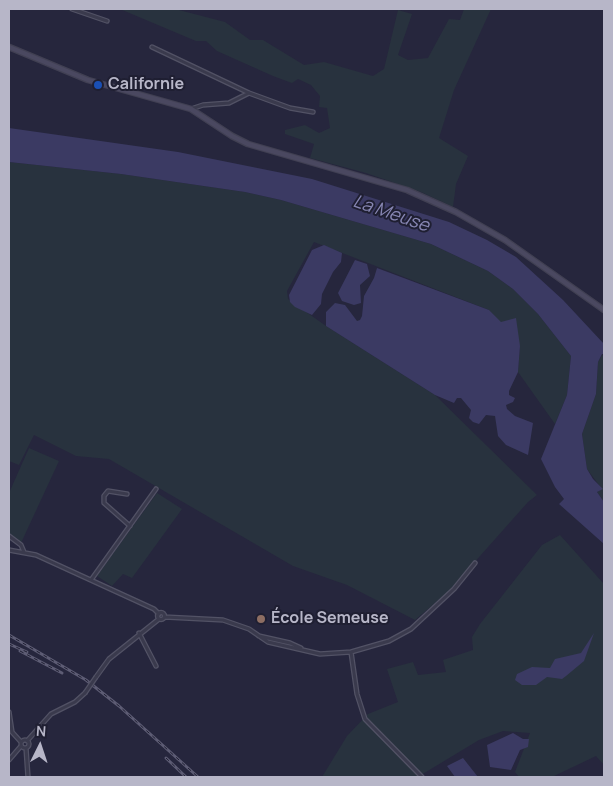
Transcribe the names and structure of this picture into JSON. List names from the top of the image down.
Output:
{
  "water": ["La Meuse"],
  "places": ["Californie", "École Semeuse"],
  "north": "top"
}
